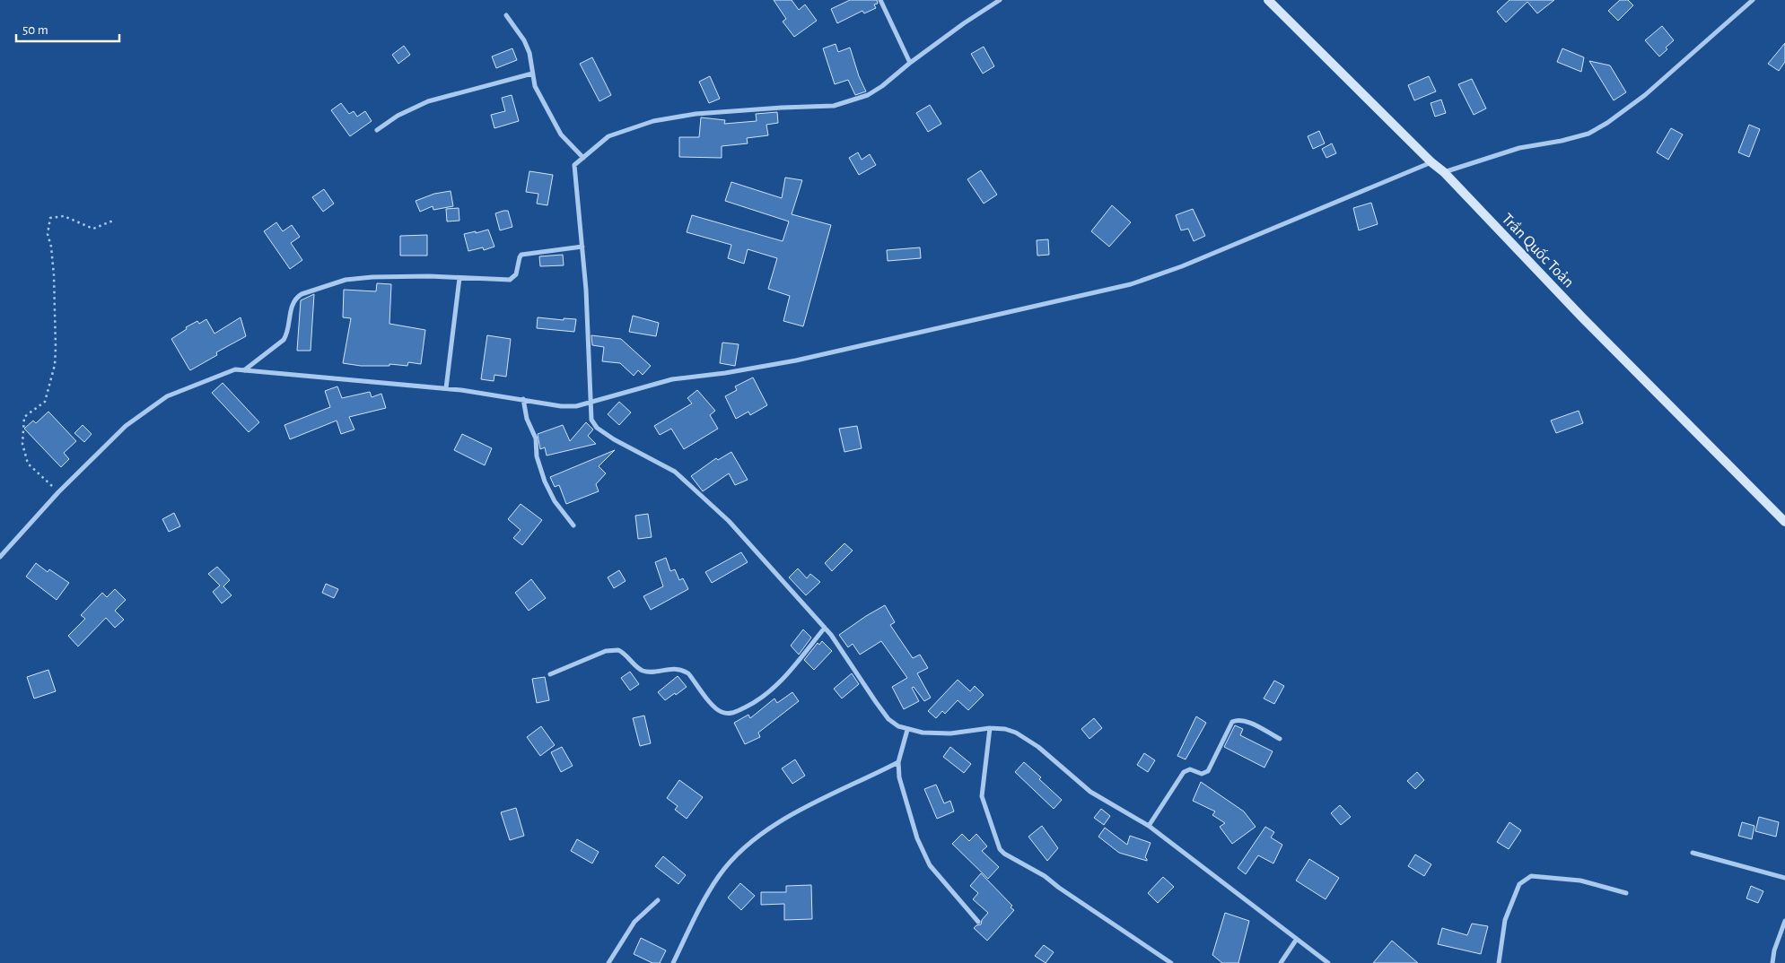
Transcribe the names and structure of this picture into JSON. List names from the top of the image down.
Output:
{
  "streets": {
    "main road": ["Trần Quốc Toản"]
  },
  "scale_bar": "50 m"
}
